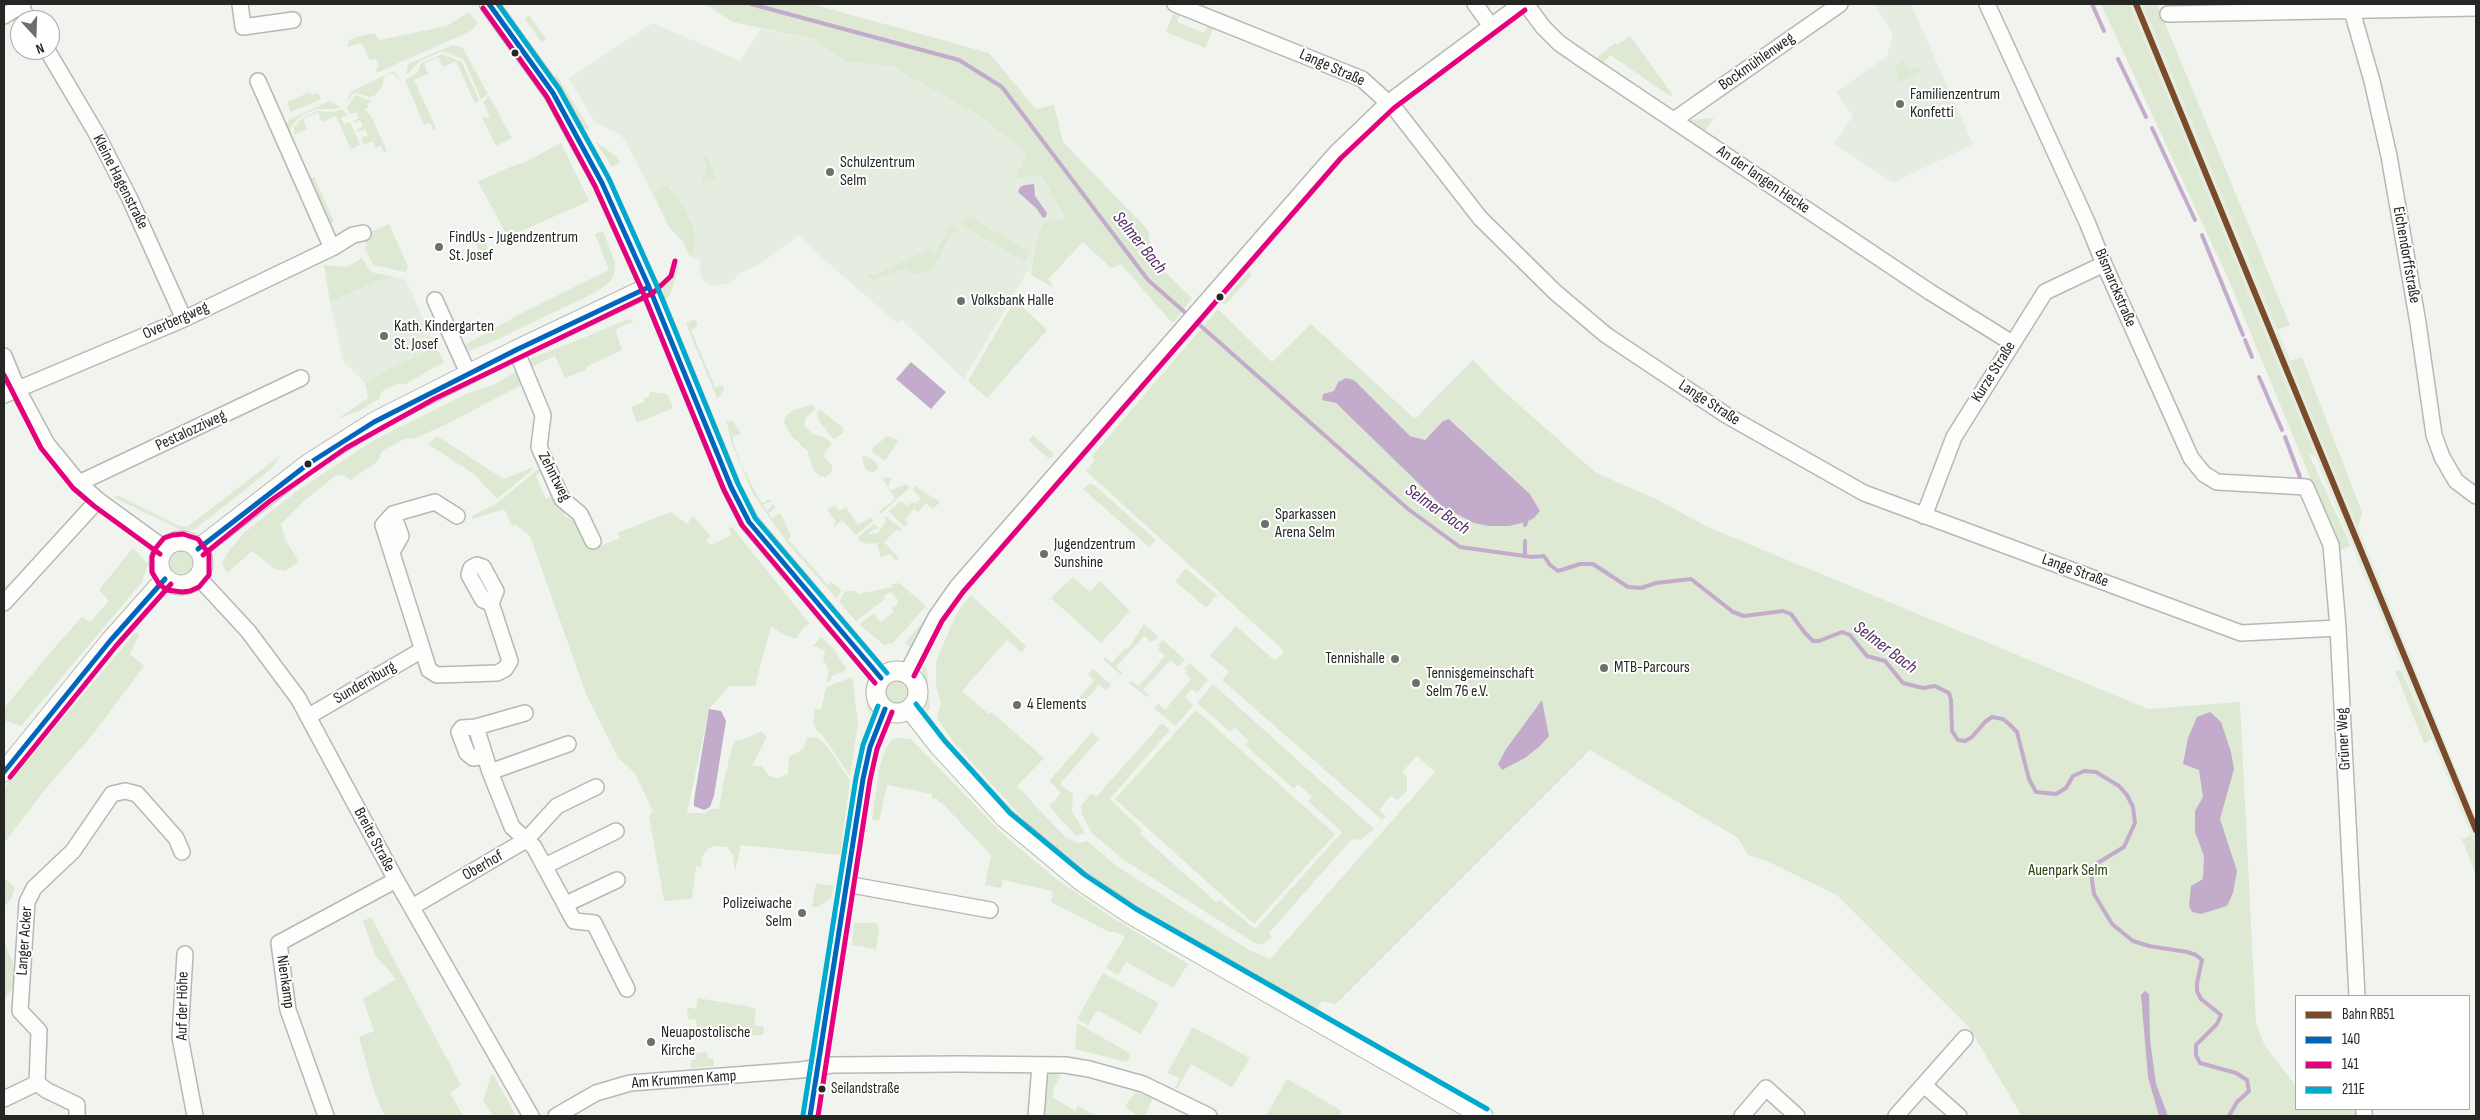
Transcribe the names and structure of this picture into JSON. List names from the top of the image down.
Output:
{
  "streets": {
    "street": [
      "Bockmühlenweg",
      "Lange Straße",
      "An der langen Hecke",
      "Kleine Hagenstraße",
      "Eichendorffstraße",
      "Bismarckstraße",
      "Overbergweg",
      "Kurze Straße",
      "Pestalozziweg",
      "Zehntweg",
      "Sundernburg",
      "Grüner Weg",
      "Breite Straße",
      "Oberhof",
      "Langer Acker",
      "Nienkamp",
      "Auf der Höhe",
      "Am Krummen Kamp"
    ]
  },
  "crossings": [
    ["Bockmühlenweg", "An der langen Hecke"],
    ["Lange Straße", "Kurze Straße"],
    ["Lange Straße", "Grüner Weg"],
    ["An der langen Hecke", "Kurze Straße"],
    ["Kleine Hagenstraße", "Overbergweg"],
    ["Bismarckstraße", "Kurze Straße"],
    ["Bismarckstraße", "Grüner Weg"],
    ["Sundernburg", "Breite Straße"],
    ["Breite Straße", "Oberhof"],
    ["Breite Straße", "Nienkamp"]
  ],
  "water": ["Selmer Bach"],
  "parks": ["Auenpark Selm"],
  "places": [
    "Familienzentrum Konfetti",
    "Schulzentrum Selm",
    "FindUs - Jugendzentrum St. Josef",
    "Volksbank Halle",
    "Kath. Kindergarten St. Josef",
    "Sparkassen Arena Selm",
    "Jugendzentrum Sunshine",
    "Tennishalle",
    "MTB-Parcours",
    "Tennisgemeinschaft Selm 76 e.V.",
    "4 Elements",
    "Polizeiwache Selm",
    "Neuapostolische Kirche",
    "Seilandstraße"
  ],
  "lines": [
    "rail line RB51",
    "transit line 140",
    "transit line 211E",
    "transit line 141"
  ],
  "legend": [
    "Bahn RB51",
    "140",
    "141",
    "211E"
  ],
  "north": "bottom"
}
